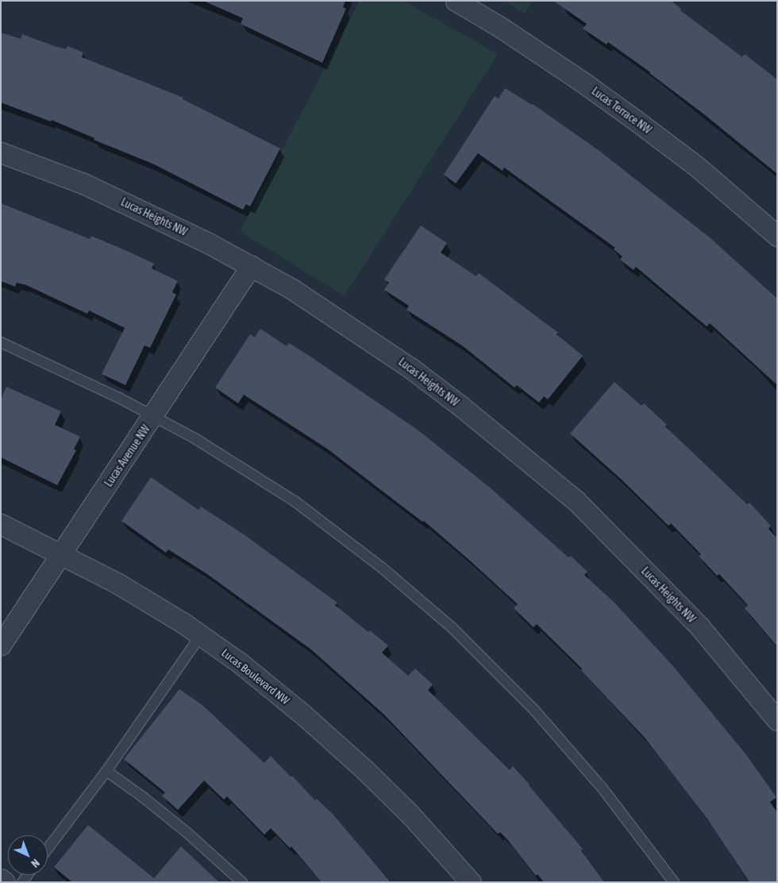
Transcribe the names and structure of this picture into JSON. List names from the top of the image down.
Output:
{
  "streets": {
    "street": [
      "Lucas Terrace NW",
      "Lucas Heights NW",
      "Lucas Avenue NW",
      "Lucas Boulevard NW"
    ]
  },
  "crossings": [
    ["Lucas Heights NW", "Lucas Avenue NW"],
    ["Lucas Avenue NW", "Lucas Boulevard NW"]
  ],
  "north": "bottom right"
}
